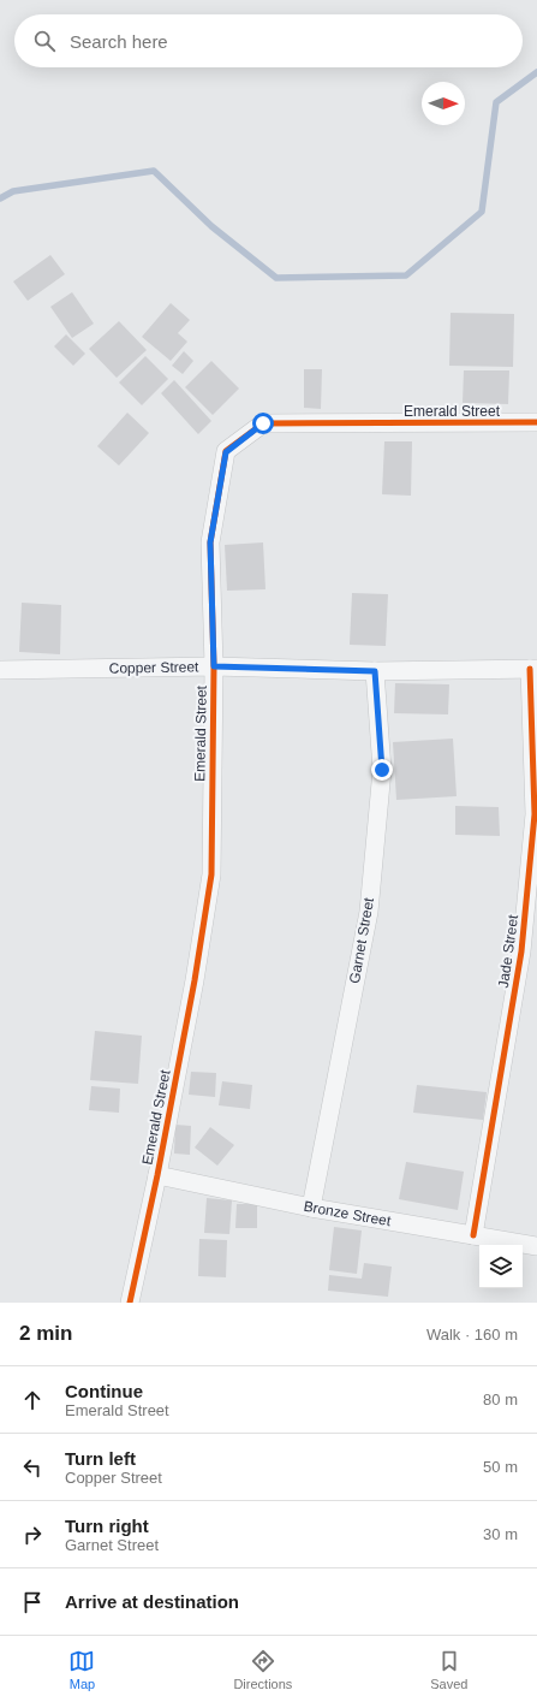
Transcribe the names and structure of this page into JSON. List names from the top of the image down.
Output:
{
  "streets": {
    "street": [
      "Emerald Street",
      "Copper Street",
      "Garnet Street",
      "Jade Street",
      "Bronze Street"
    ]
  },
  "crossings": [
    ["Emerald Street", "Copper Street"],
    ["Emerald Street", "Bronze Street"],
    ["Copper Street", "Garnet Street"],
    ["Copper Street", "Jade Street"],
    ["Garnet Street", "Bronze Street"],
    ["Jade Street", "Bronze Street"]
  ],
  "north": "right",
  "page": {
    "search": "Search here",
    "heading": ["2 min", "Walk · 160 m"],
    "list": [
      ["Continue", "Emerald Street", "80 m"],
      ["Turn left", "Copper Street", "50 m"],
      ["Turn right", "Garnet Street", "30 m"],
      "Arrive at destination"
    ],
    "nav": ["Map", "Directions", "Saved"]
  }
}
